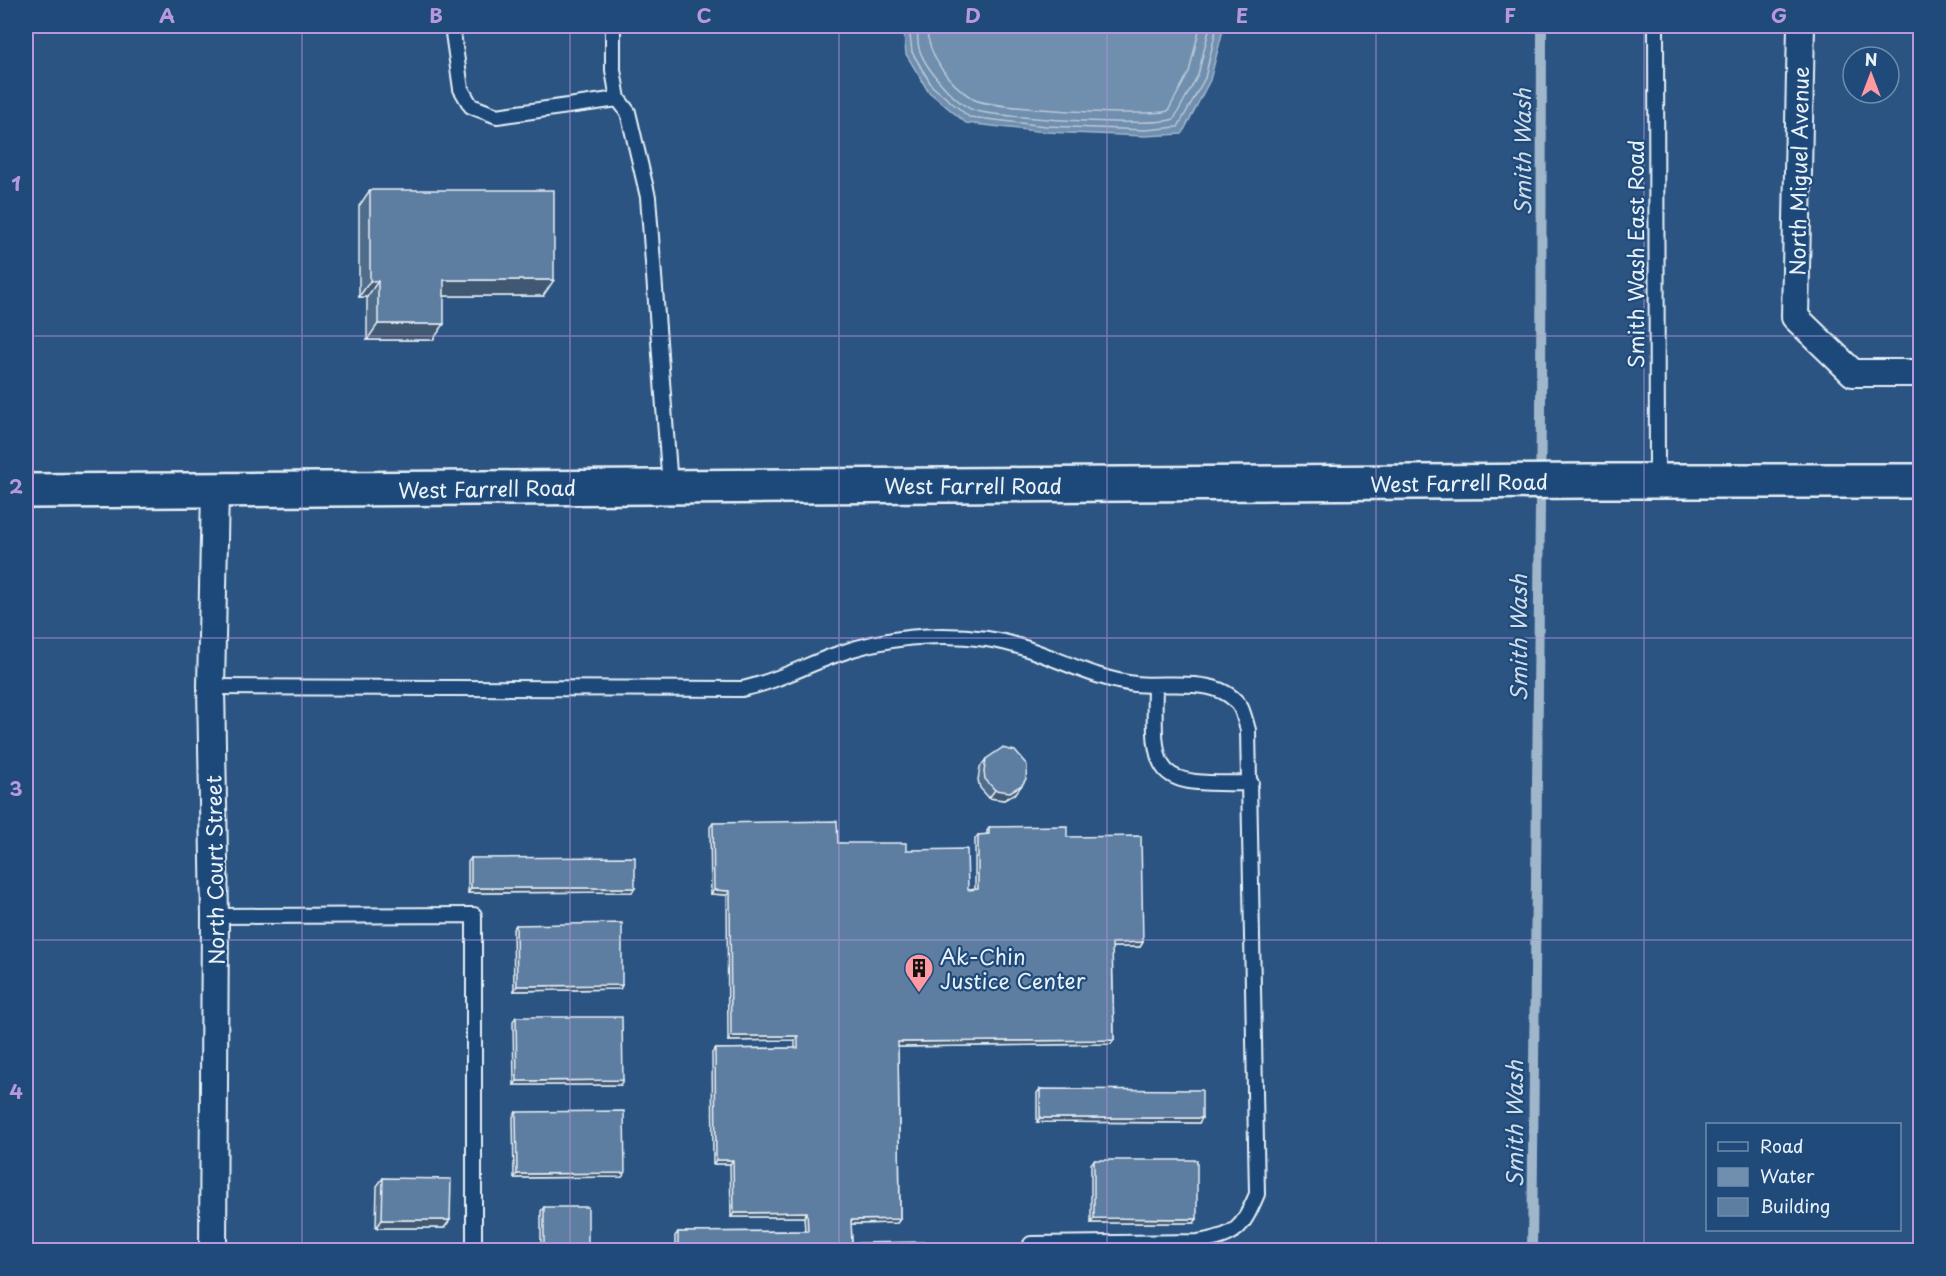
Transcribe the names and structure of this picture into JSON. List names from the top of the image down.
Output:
{
  "streets": {
    "street": ["North Miguel Avenue", "West Farrell Road", "North Court Street"],
    "lane": ["Smith Wash East Road"]
  },
  "crossings": [
    ["Smith Wash East Road", "West Farrell Road"],
    ["West Farrell Road", "North Court Street"]
  ],
  "water": ["Smith Wash"],
  "places": {
    "building": ["Ak-Chin Justice Center"]
  },
  "legend": ["Road", "Water", "Building"],
  "north": "top",
  "grid": {
    "columns": [
      "A",
      "B",
      "C",
      "D",
      "E",
      "F",
      "G"
    ],
    "rows": [
      "1",
      "2",
      "3",
      "4"
    ]
  }
}
